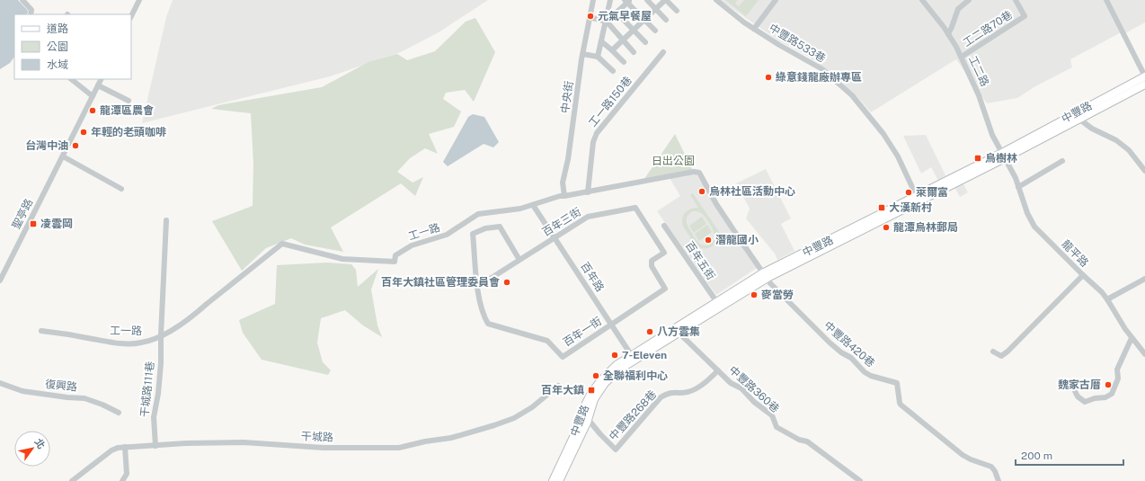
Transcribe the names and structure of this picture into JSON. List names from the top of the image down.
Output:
{
  "streets": {
    "main road": ["中豐路"],
    "street": [
      "工二路70巷",
      "中豐路533巷",
      "工二路",
      "中央街",
      "工一路150巷",
      "聖亭路",
      "百年三街",
      "工一路",
      "龍平路",
      "百年五街",
      "百年路",
      "百年一街",
      "中豐路420巷",
      "復興路",
      "干城路111巷",
      "中豐路360巷",
      "中豐路268巷",
      "干城路"
    ]
  },
  "crossings": [
    ["工二路70巷", "工二路"],
    ["中豐路533巷", "中豐路"],
    ["工二路", "中豐路"],
    ["工二路", "龍平路"],
    ["中央街", "工一路"],
    ["工一路150巷", "工一路"],
    ["中豐路", "工一路"],
    ["中豐路", "龍平路"],
    ["中豐路", "百年五街"],
    ["中豐路", "百年路"],
    ["中豐路", "中豐路420巷"],
    ["中豐路", "中豐路360巷"],
    ["中豐路", "中豐路268巷"],
    ["百年三街", "百年路"],
    ["百年三街", "百年一街"],
    ["工一路", "百年路"],
    ["工一路", "中豐路420巷"],
    ["工一路", "干城路111巷"],
    ["百年路", "百年一街"],
    ["干城路111巷", "干城路"],
    ["中豐路360巷", "中豐路268巷"]
  ],
  "parks": ["日出公園"],
  "places": {
    "other": [
      "元氣早餐屋",
      "綠意錢龍廠辦專區",
      "龍潭區農會",
      "年輕的老頭咖啡",
      "台灣中油",
      "烏林社區活動中心",
      "萊爾富",
      "龍潭烏林郵局",
      "潛龍國小",
      "百年大鎮社區管理委員會",
      "麥當勞",
      "八方雲集",
      "7-Eleven",
      "全聯福利中心",
      "魏家古厝"
    ],
    "transit": [
      "烏樹林",
      "大漢新村",
      "凌雲岡",
      "百年大鎮"
    ]
  },
  "legend": ["道路", "公園", "水域"],
  "scale_bar": "200 m",
  "north": "top right"
}
